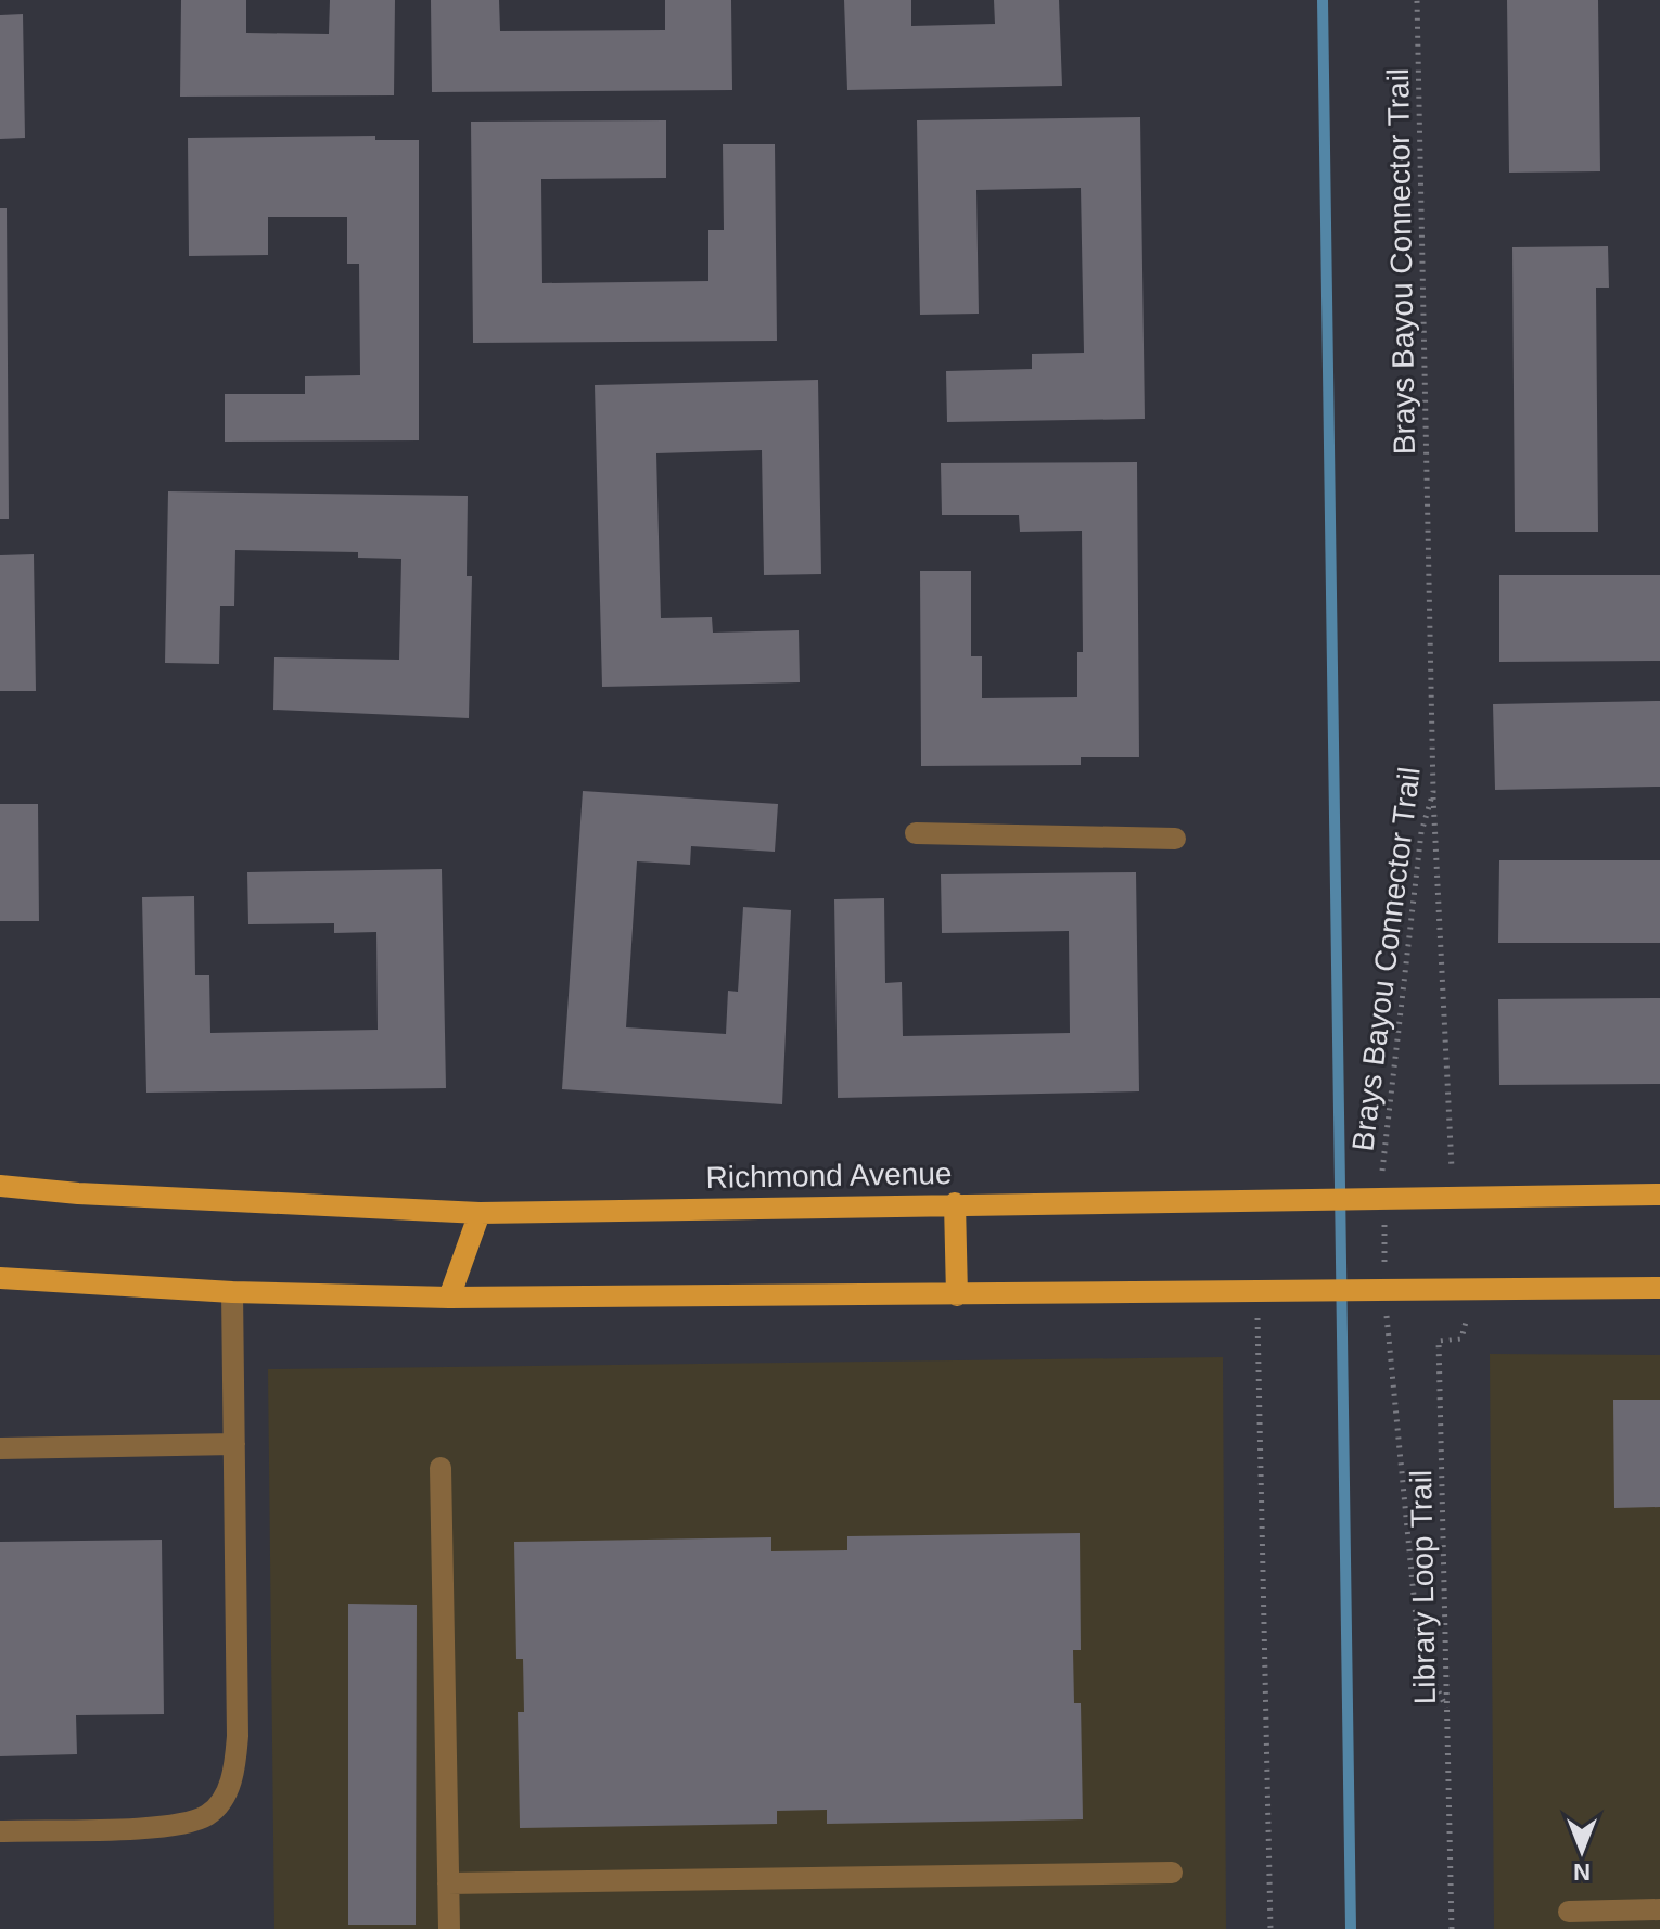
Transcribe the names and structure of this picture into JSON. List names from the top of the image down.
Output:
{
  "streets": {
    "main road": ["Richmond Avenue"],
    "path": ["Brays Bayou Connector Trail", "Library Loop Trail"]
  },
  "north": "bottom"
}
